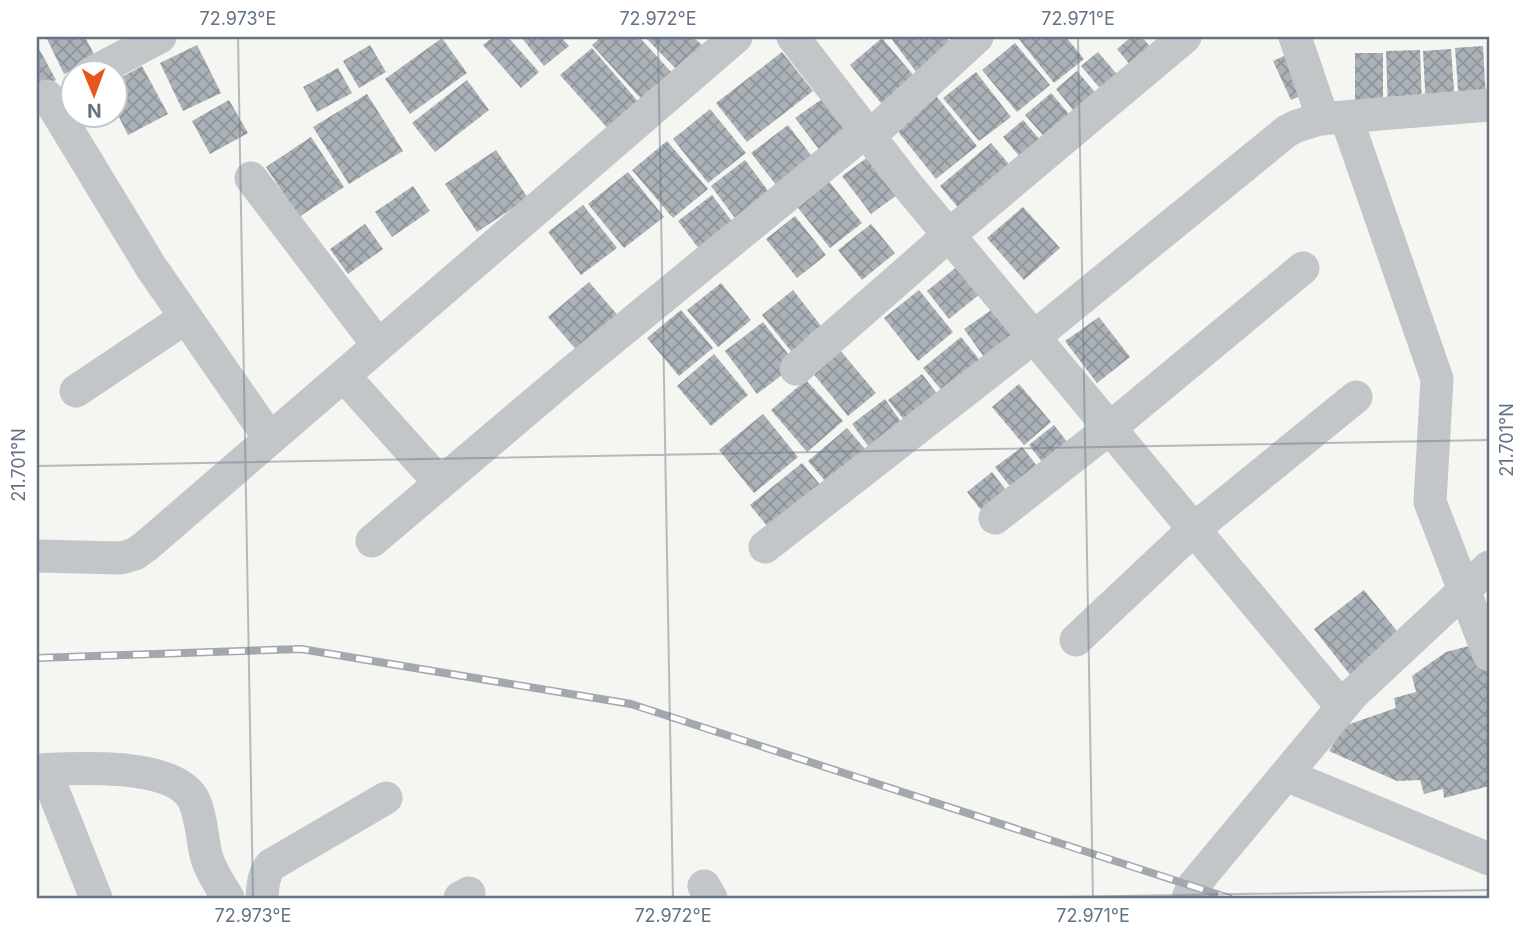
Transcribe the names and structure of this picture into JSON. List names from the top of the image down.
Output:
{
  "north": "bottom",
  "coordinates": [
    "72.973°E",
    "72.972°E",
    "72.971°E",
    "21.701°N"
  ]
}
